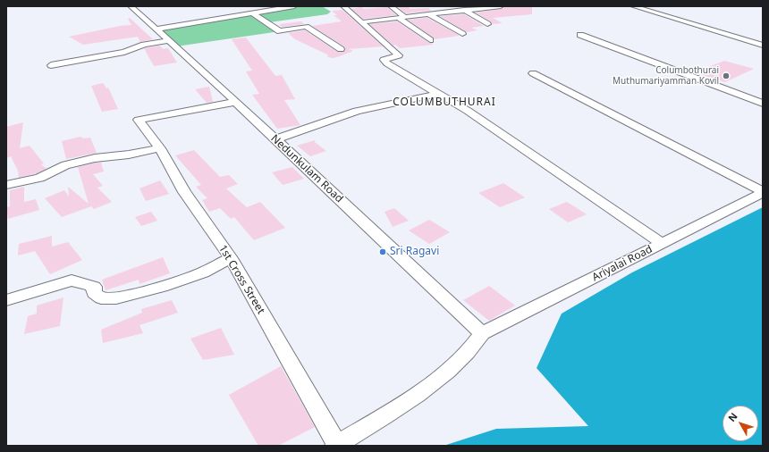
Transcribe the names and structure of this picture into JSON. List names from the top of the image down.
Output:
{
  "streets": {
    "street": ["Nedunkulam Road", "Ariyalai Road", "1st Cross Street"]
  },
  "crossings": [
    ["Nedunkulam Road", "Ariyalai Road"],
    ["Nedunkulam Road", "1st Cross Street"]
  ],
  "districts": ["COLUMBUTHURAI"],
  "places": ["Columbothurai Muthumariyamman Kovil", "Sri Ragavi"],
  "north": "top left"
}
